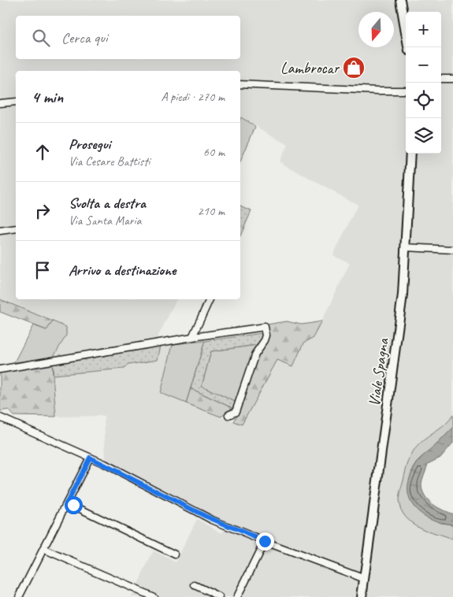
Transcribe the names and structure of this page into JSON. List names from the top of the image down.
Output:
{
  "streets": {
    "street": ["Viale Spagna"]
  },
  "places": {
    "shop": ["Lambrocar"]
  },
  "north": "bottom",
  "page": {
    "map_buttons": ["+", "−"],
    "search": "Cerca qui",
    "heading": ["4 min", "A piedi · 270 m"],
    "list": [
      ["Prosegui", "Via Cesare Battisti", "60 m"],
      ["Svolta a destra", "Via Santa Maria", "210 m"],
      "Arrivo a destinazione"
    ]
  }
}
